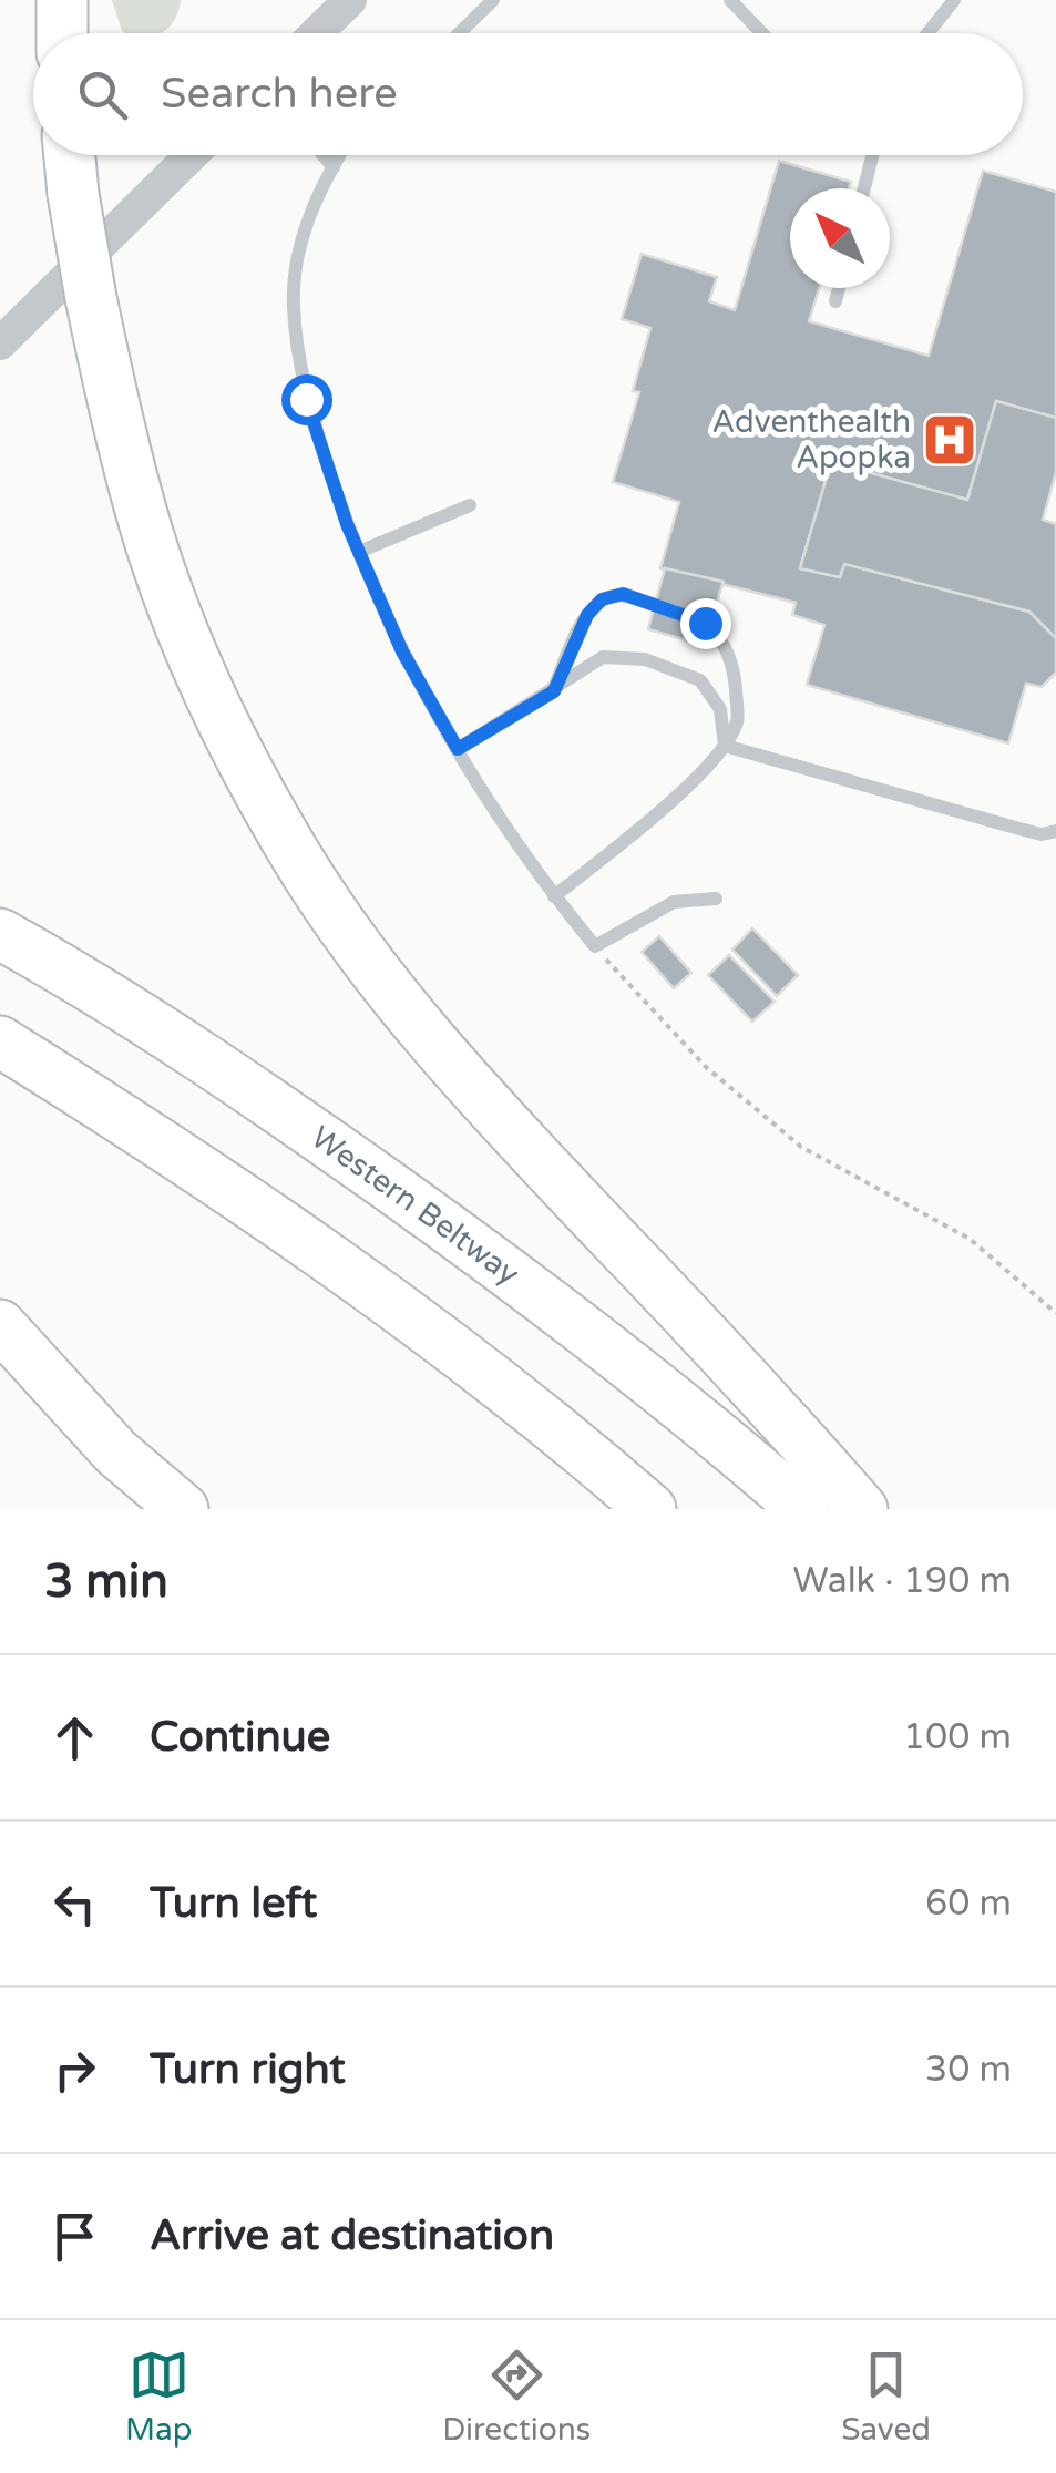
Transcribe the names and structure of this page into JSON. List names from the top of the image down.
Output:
{
  "streets": {
    "highway": ["Western Beltway"]
  },
  "places": {
    "hospital": ["Adventhealth Apopka"]
  },
  "north": "top left",
  "page": {
    "search": "Search here",
    "heading": ["3 min", "Walk · 190 m"],
    "list": [
      ["Continue", "100 m"],
      ["Turn left", "60 m"],
      ["Turn right", "30 m"],
      "Arrive at destination"
    ],
    "nav": ["Map", "Directions", "Saved"]
  }
}
